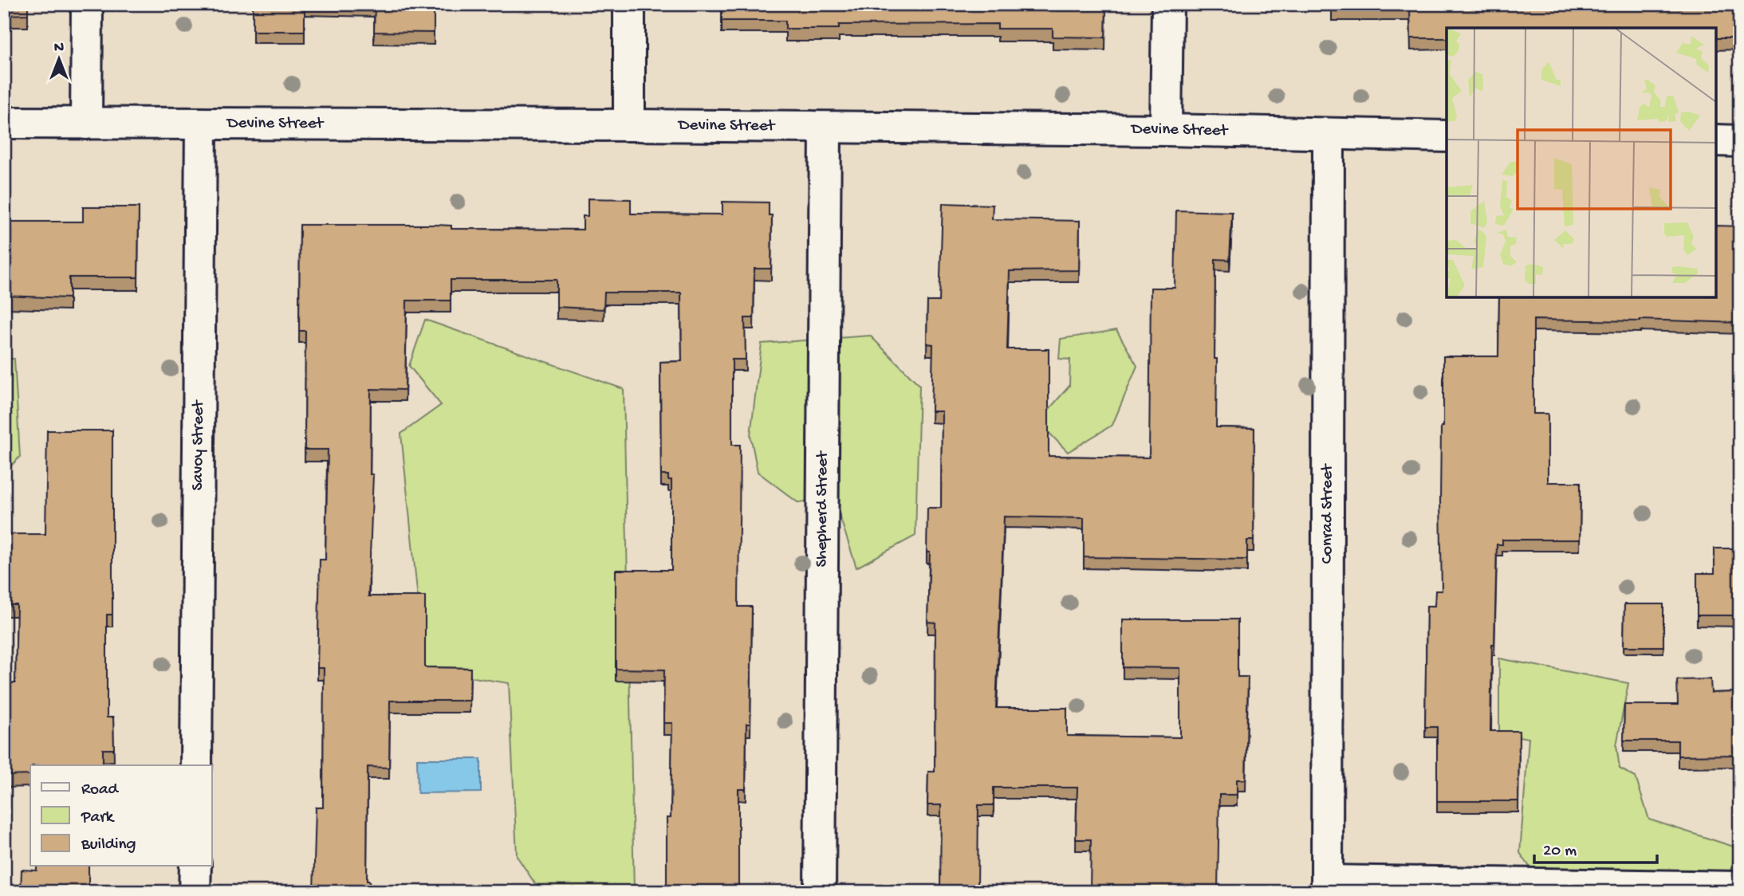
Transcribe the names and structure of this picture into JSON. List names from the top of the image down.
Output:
{
  "streets": {
    "street": [
      "Devine Street",
      "Savoy Street",
      "Shepherd Street",
      "Conrad Street"
    ]
  },
  "crossings": [
    ["Devine Street", "Savoy Street"],
    ["Devine Street", "Shepherd Street"],
    ["Devine Street", "Conrad Street"]
  ],
  "legend": ["Road", "Park", "Building"],
  "scale_bar": "20 m",
  "north": "top"
}
